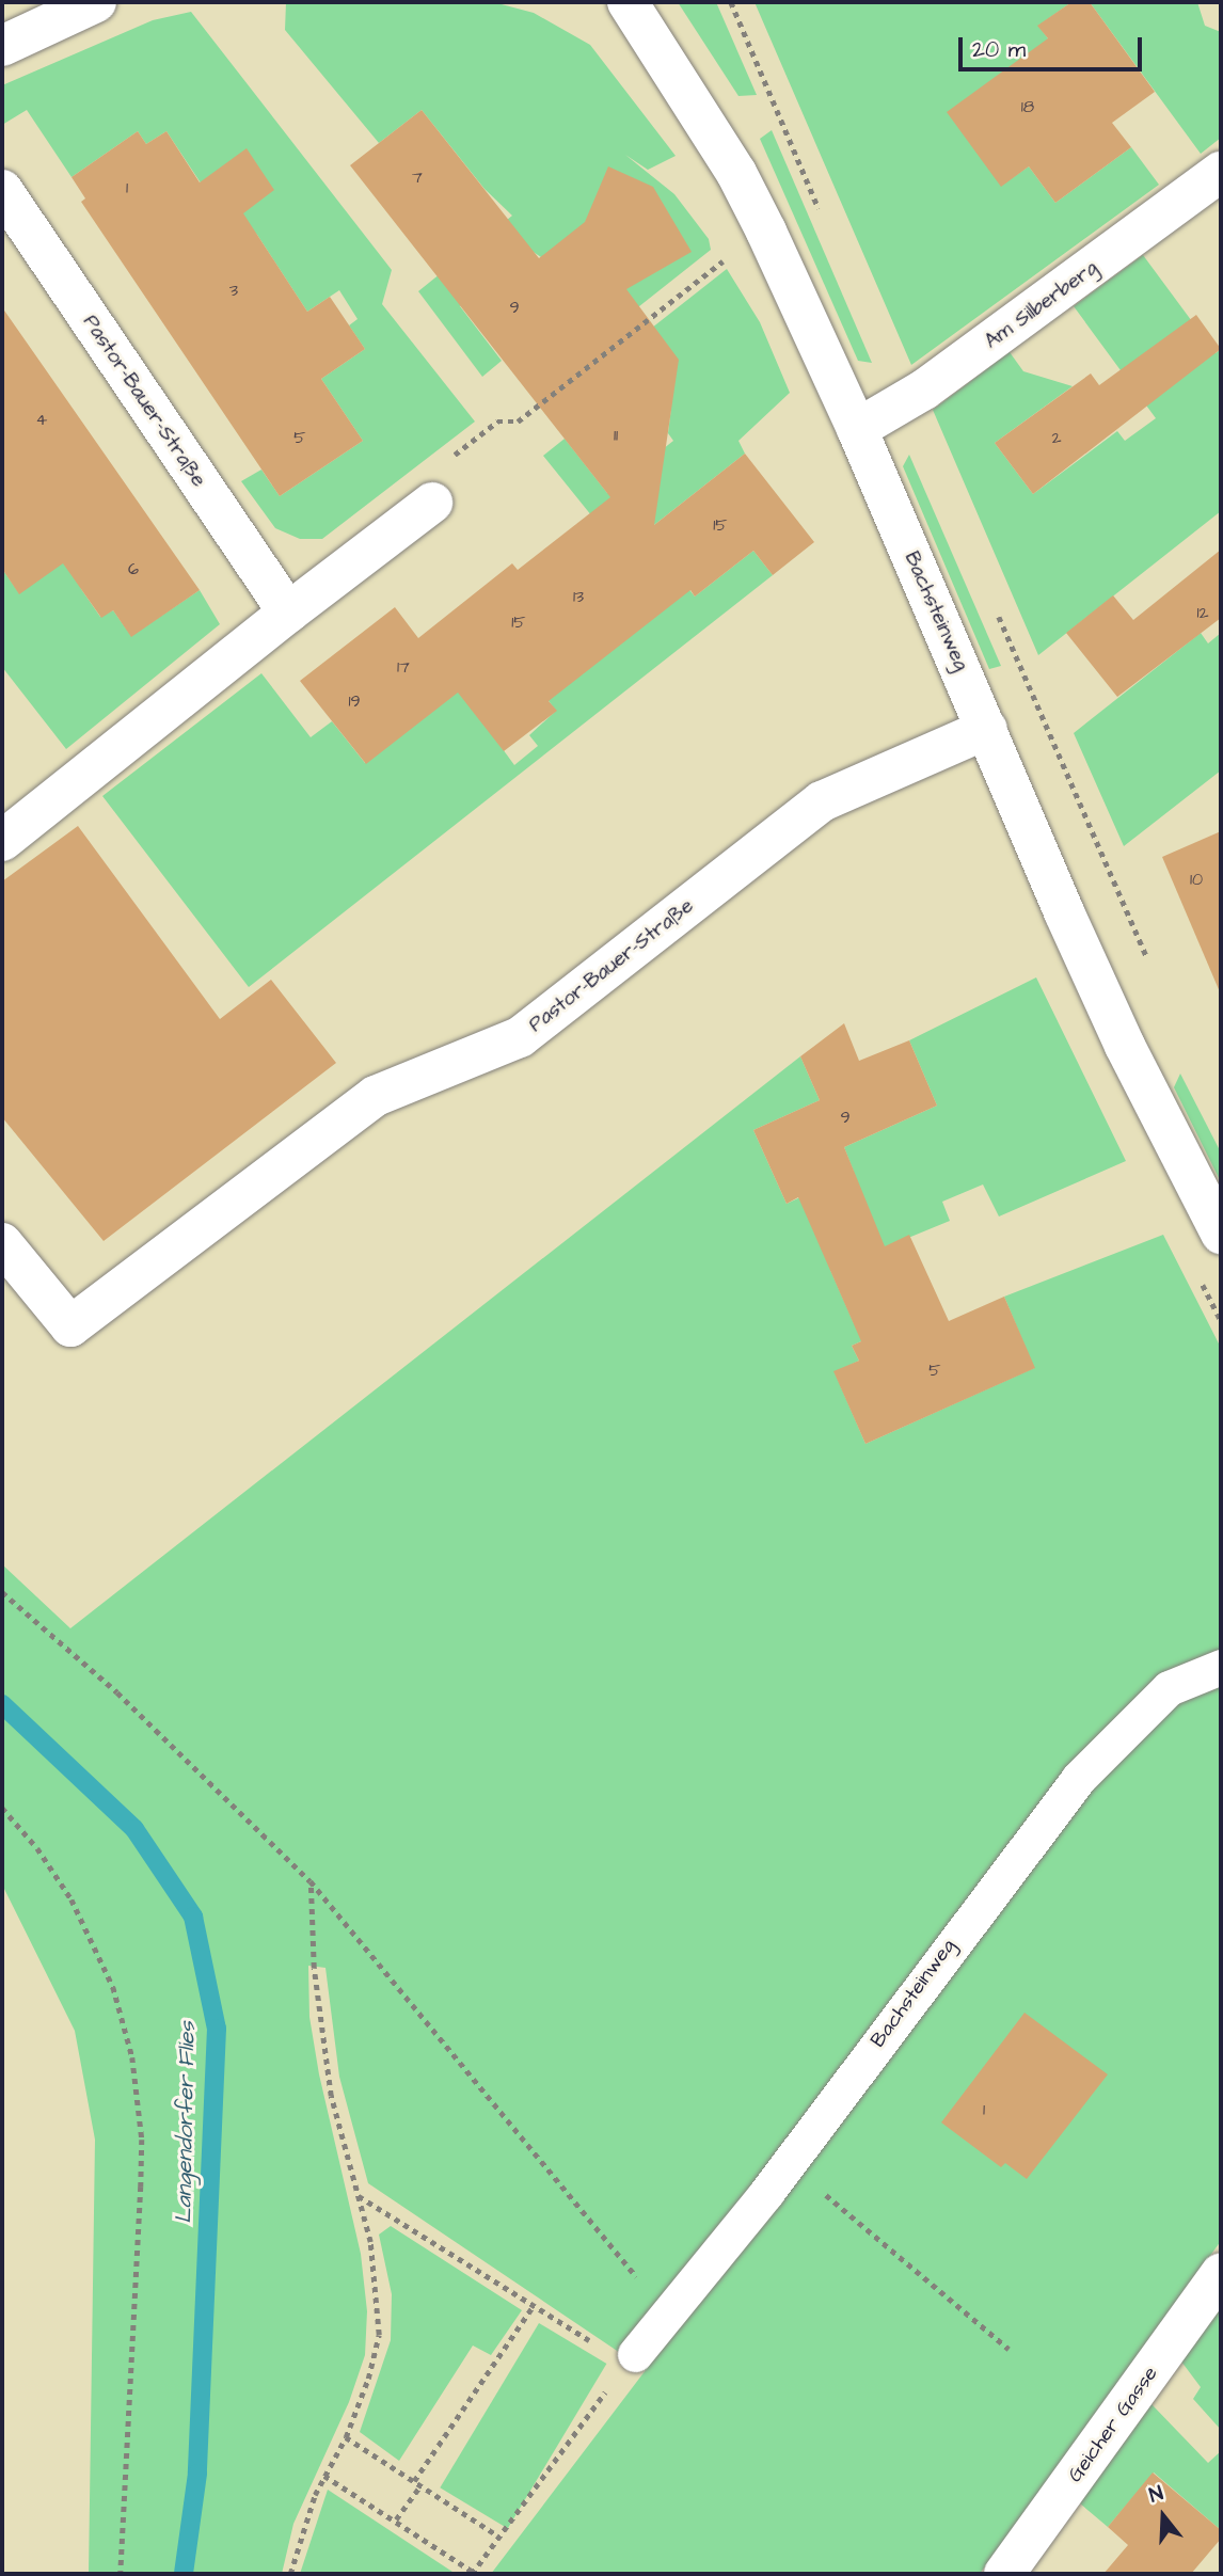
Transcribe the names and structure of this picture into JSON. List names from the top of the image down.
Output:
{
  "streets": {
    "street": [
      "Am Silberberg",
      "Pastor-Bauer-Straße",
      "Bachsteinweg",
      "Geicher Gasse"
    ]
  },
  "crossings": [
    ["Am Silberberg", "Bachsteinweg"],
    ["Pastor-Bauer-Straße", "Bachsteinweg"]
  ],
  "water": ["Langendorfer Flies"],
  "house_numbers": [
    "18",
    "7",
    "1",
    "3",
    "9",
    "4",
    "11",
    "5",
    "2",
    "15",
    "6",
    "13",
    "12",
    "15",
    "17",
    "19",
    "10",
    "9",
    "5",
    "1"
  ],
  "scale_bar": "20 m",
  "north": "top"
}
